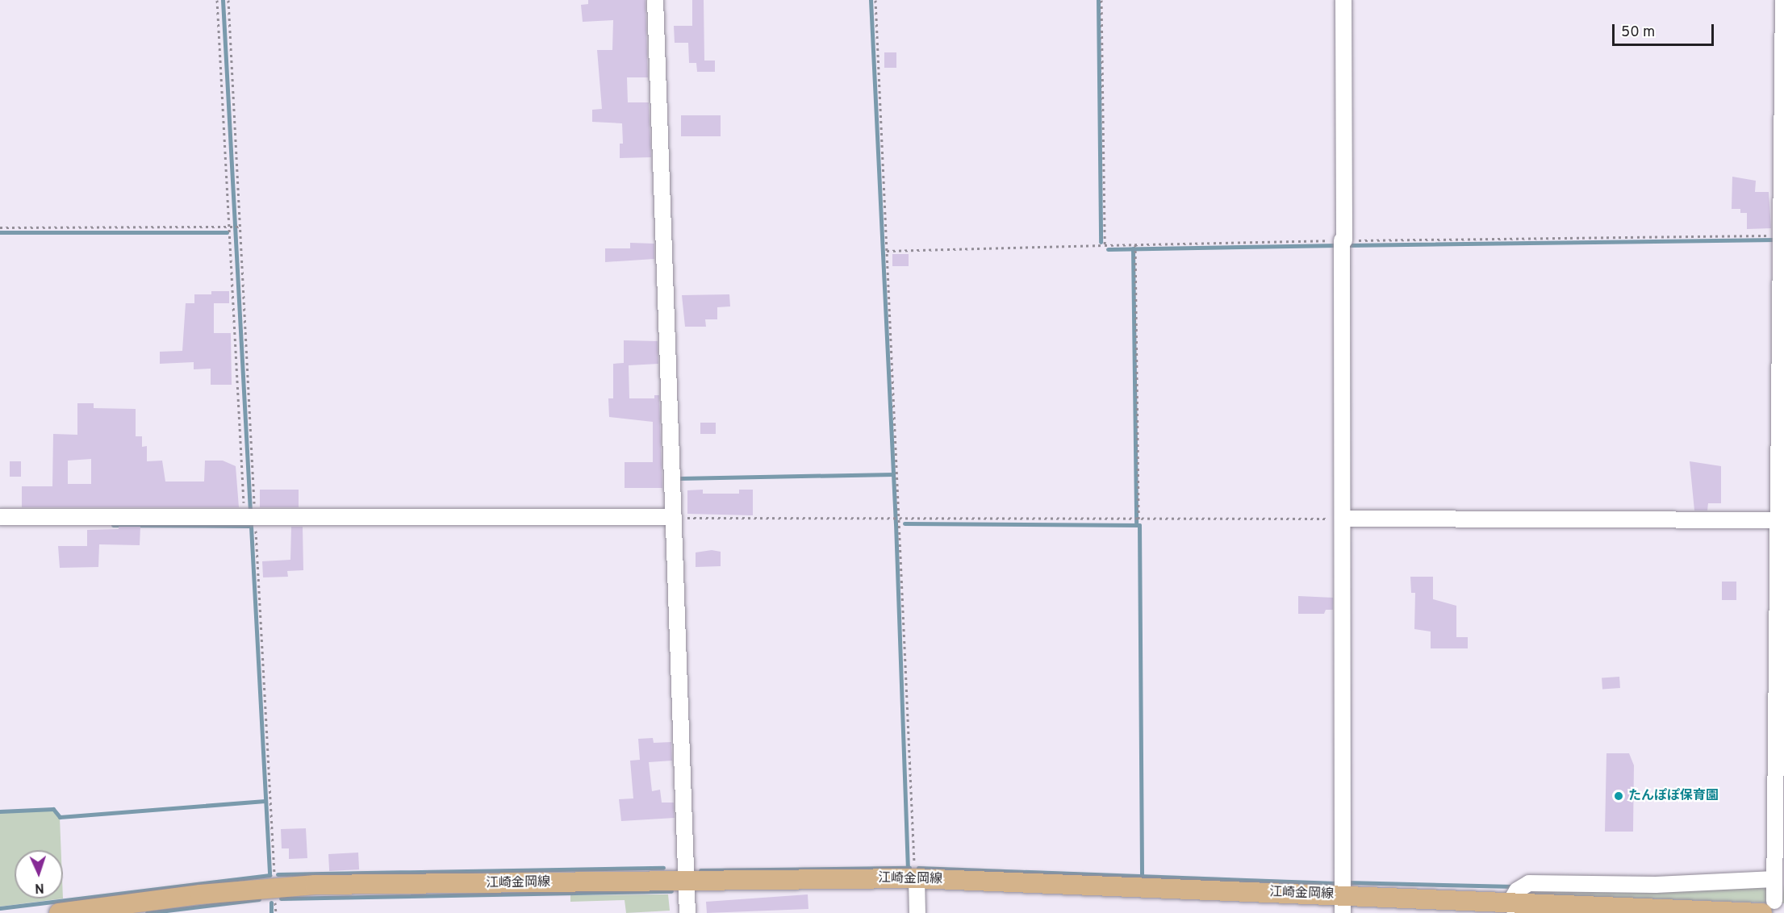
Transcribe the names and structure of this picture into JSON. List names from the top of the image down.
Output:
{
  "streets": {
    "main road": ["江崎金岡線"]
  },
  "places": ["たんぽぽ保育園"],
  "scale_bar": "50 m",
  "north": "bottom"
}
